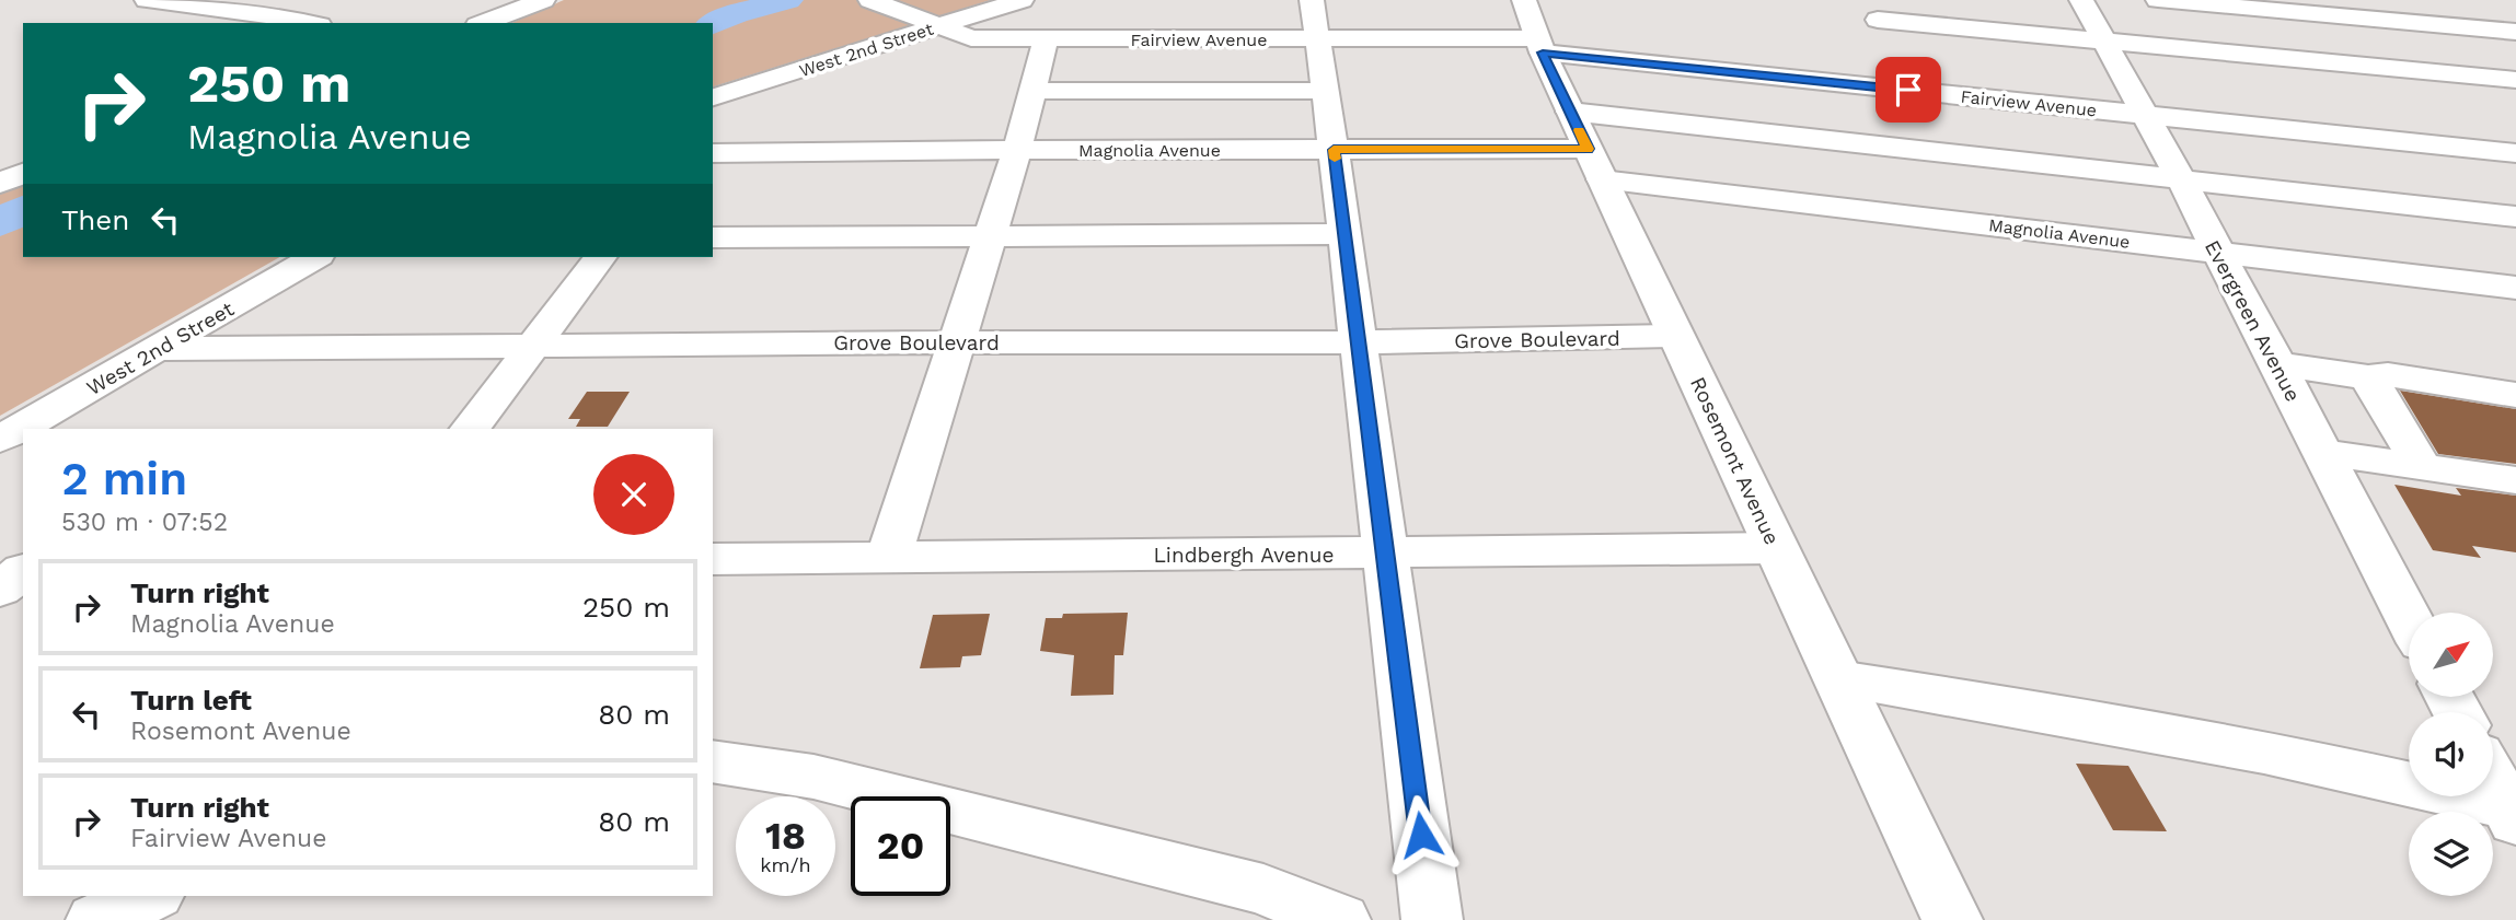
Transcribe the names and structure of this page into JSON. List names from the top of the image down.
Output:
{
  "streets": {
    "street": [
      "Fairview Avenue",
      "West 2nd Street",
      "Magnolia Avenue",
      "Evergreen Avenue",
      "Grove Boulevard",
      "Rosemont Avenue",
      "Lindbergh Avenue"
    ]
  },
  "crossings": [
    ["Fairview Avenue", "West 2nd Street"],
    ["Fairview Avenue", "Evergreen Avenue"],
    ["Fairview Avenue", "Rosemont Avenue"],
    ["West 2nd Street", "Grove Boulevard"],
    ["Magnolia Avenue", "Evergreen Avenue"],
    ["Magnolia Avenue", "Rosemont Avenue"],
    ["Grove Boulevard", "Rosemont Avenue"],
    ["Rosemont Avenue", "Lindbergh Avenue"]
  ],
  "north": "top right",
  "page": {
    "turn": ["250 m", "Magnolia Avenue"],
    "then": "Then",
    "heading": ["2 min", "530 m · 07:52"],
    "list": [
      {
        "name": "Turn right",
        "note": "Magnolia Avenue",
        "value": "250 m"
      },
      {
        "name": "Turn left",
        "note": "Rosemont Avenue",
        "value": "80 m"
      },
      {
        "name": "Turn right",
        "note": "Fairview Avenue",
        "value": "80 m"
      }
    ],
    "speed": "18 km/h",
    "limit": "20"
  }
}
